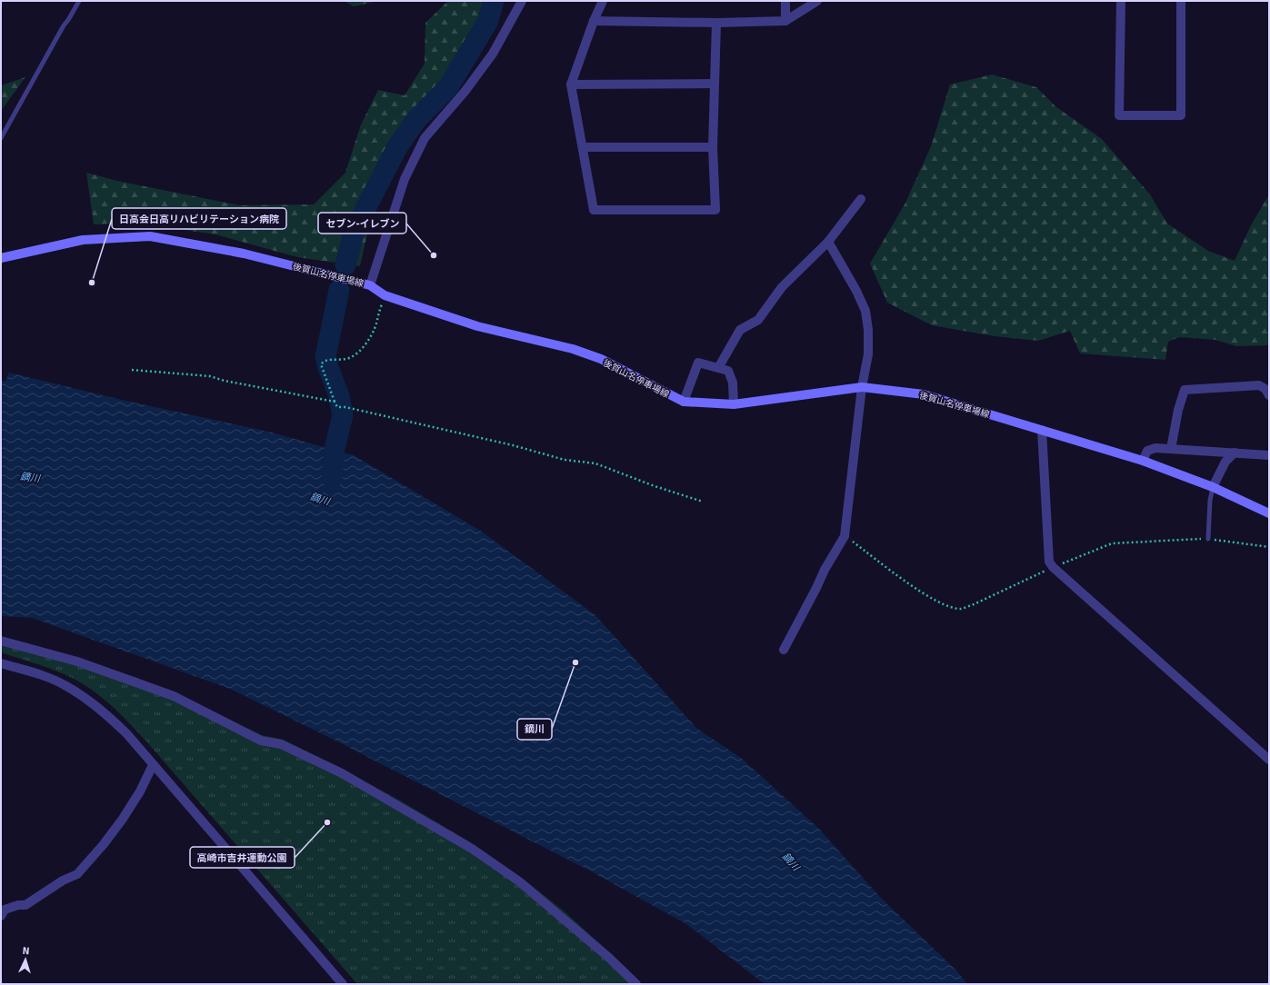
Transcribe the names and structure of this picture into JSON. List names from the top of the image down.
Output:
{
  "streets": {
    "main road": ["後賀山名停車場線"]
  },
  "water": ["鏑川"],
  "places": [
    "セブン-イレブン",
    "日高会日高リハビリテーション病院",
    "鏑川",
    "高崎市吉井運動公園"
  ],
  "north": "top"
}
